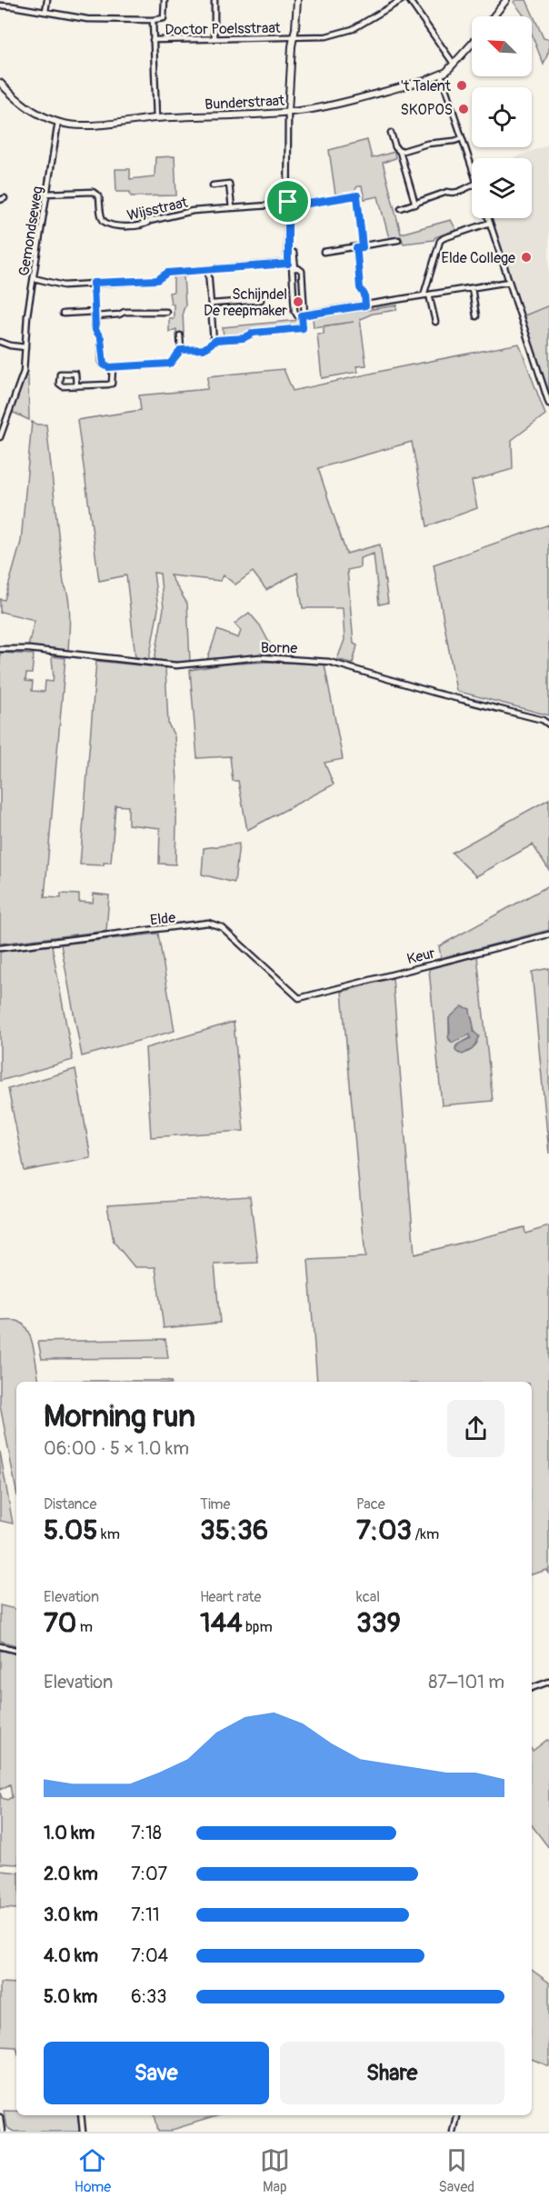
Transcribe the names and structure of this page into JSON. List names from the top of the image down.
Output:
{
  "streets": {
    "street": [
      "Doctor Poelsstraat",
      "Bunderstraat",
      "Wijsstraat",
      "Gemondseweg",
      "Borne",
      "Elde",
      "Keur"
    ]
  },
  "crossings": [
    ["Bunderstraat", "Gemondseweg"],
    ["Wijsstraat", "Gemondseweg"],
    ["Elde", "Keur"]
  ],
  "places": [
    "'t Talent",
    "SKOPOS",
    "Elde College",
    "Schijndel De reepmaker"
  ],
  "north": "top left",
  "page": {
    "heading": ["Morning run", "06:00 · 5 × 1.0 km"],
    "stats": [
      ["Distance", "5.05 km"],
      ["Time", "35:36"],
      ["Pace", "7:03 /km"],
      ["Elevation", "70 m"],
      ["Heart rate", "144 bpm"],
      ["kcal", "339"]
    ],
    "chart": ["Elevation", "87–101 m"],
    "list": [
      {
        "name": "1.0 km",
        "note": "7:18"
      },
      {
        "name": "2.0 km",
        "note": "7:07"
      },
      {
        "name": "3.0 km",
        "note": "7:11"
      },
      {
        "name": "4.0 km",
        "note": "7:04"
      },
      {
        "name": "5.0 km",
        "note": "6:33"
      }
    ],
    "buttons": ["Save", "Share"],
    "tabs": ["Home", "Map", "Saved"]
  }
}
